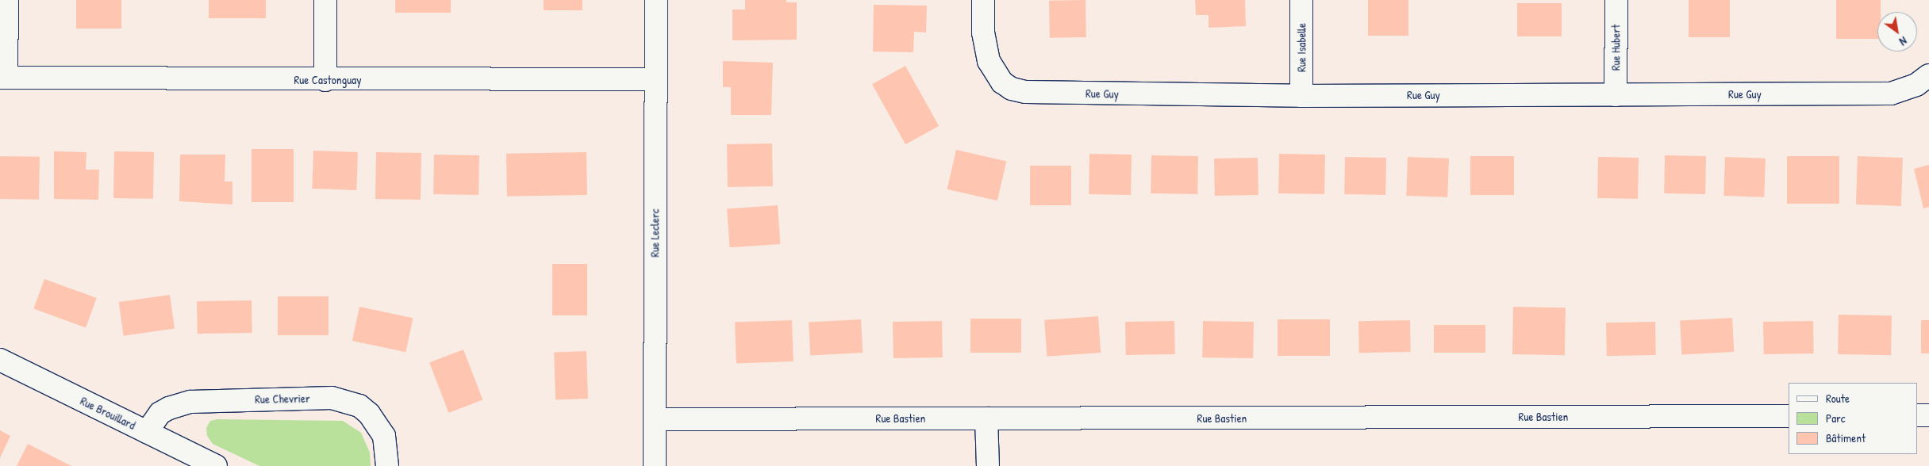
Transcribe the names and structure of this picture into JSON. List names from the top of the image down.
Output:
{
  "streets": {
    "street": [
      "Rue Isabelle",
      "Rue Hubert",
      "Rue Castonguay",
      "Rue Guy",
      "Rue Leclerc",
      "Rue Chevrier",
      "Rue Brouillard",
      "Rue Bastien"
    ]
  },
  "crossings": [
    ["Rue Isabelle", "Rue Guy"],
    ["Rue Hubert", "Rue Guy"],
    ["Rue Castonguay", "Rue Leclerc"],
    ["Rue Leclerc", "Rue Bastien"],
    ["Rue Chevrier", "Rue Brouillard"]
  ],
  "legend": ["Route", "Parc", "Bâtiment"],
  "north": "bottom right"
}
